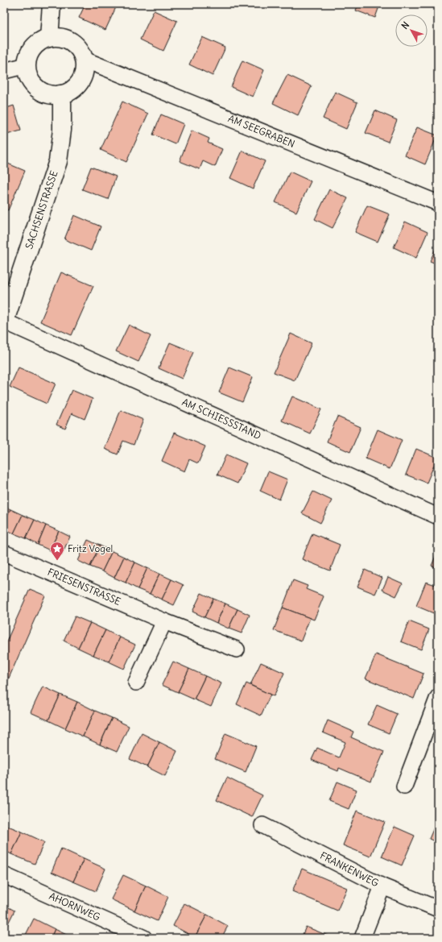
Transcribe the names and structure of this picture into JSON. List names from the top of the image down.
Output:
{
  "streets": {
    "street": [
      "AM SEEGRABEN",
      "SACHSENSTRASSE",
      "AM SCHIESSSTAND",
      "FRIESENSTRASSE",
      "FRANKENWEG",
      "AHORNWEG"
    ]
  },
  "crossings": [
    ["AM SEEGRABEN", "SACHSENSTRASSE"],
    ["SACHSENSTRASSE", "AM SCHIESSSTAND"]
  ],
  "places": {
    "place": ["Fritz Vogel"]
  },
  "north": "top left"
}
